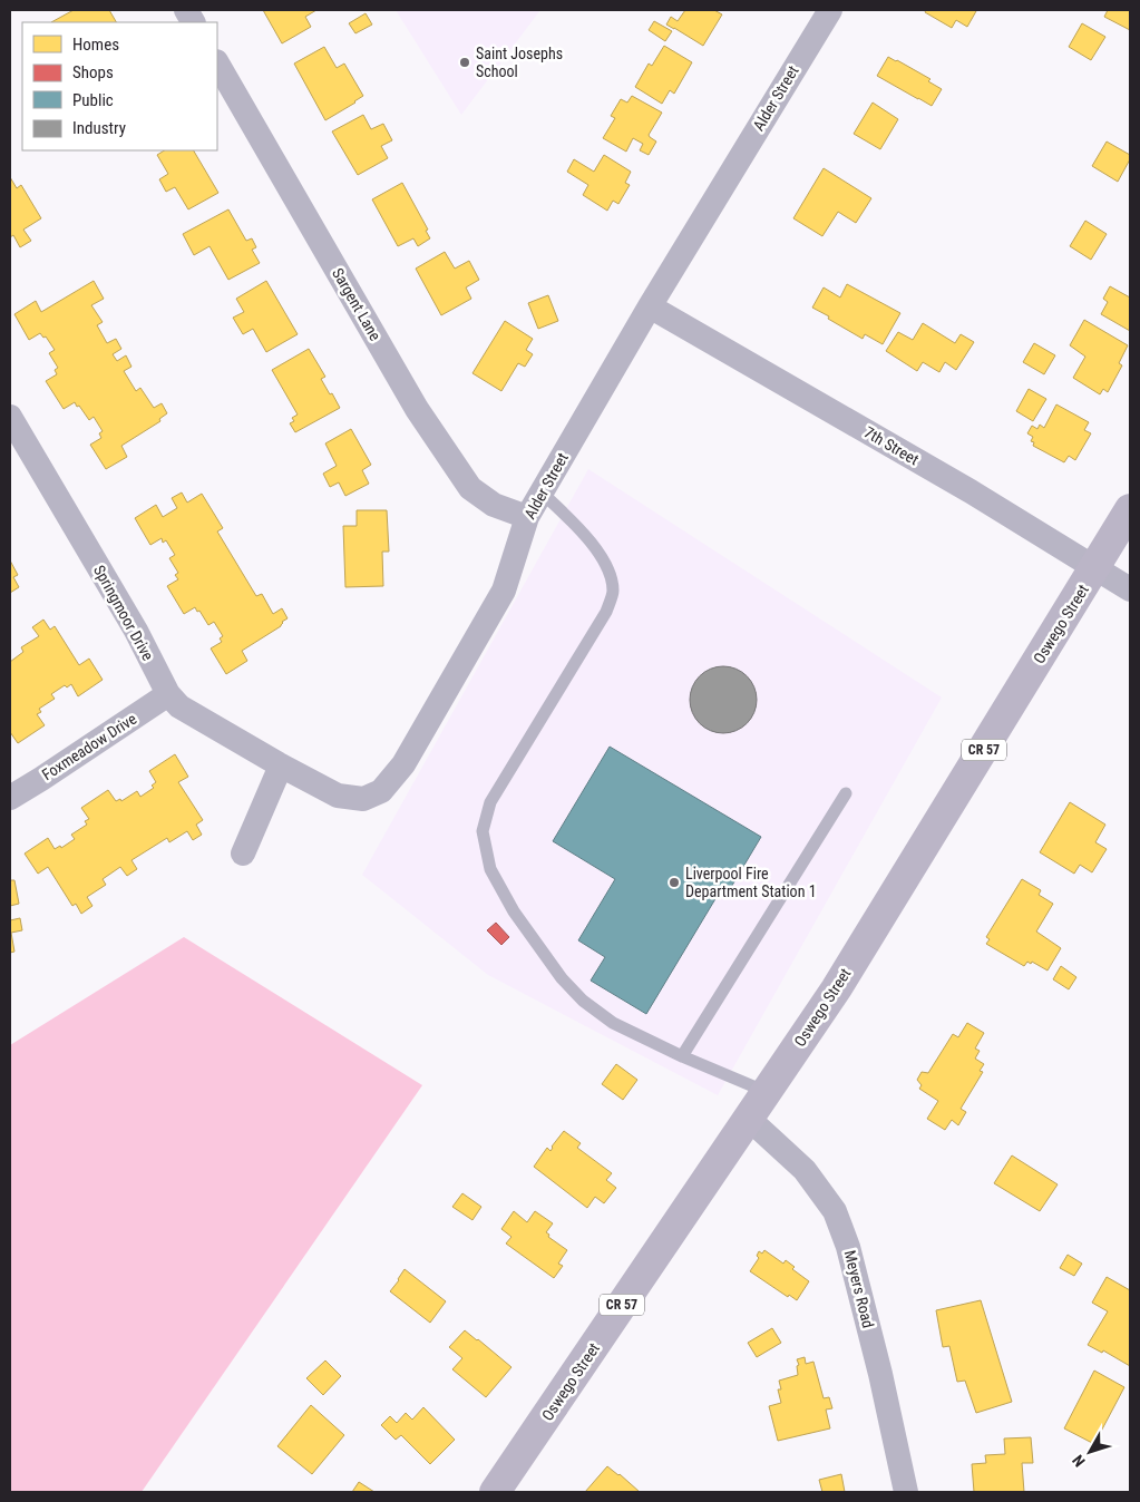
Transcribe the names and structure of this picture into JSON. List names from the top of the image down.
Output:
{
  "streets": {
    "main road": ["Oswego Street", "CR 57"],
    "street": [
      "Alder Street",
      "Sargent Lane",
      "7th Street",
      "Springmoor Drive",
      "Foxmeadow Drive",
      "Meyers Road"
    ]
  },
  "crossings": [
    ["Alder Street", "Sargent Lane"],
    ["Alder Street", "7th Street"],
    ["Alder Street", "Springmoor Drive"],
    ["7th Street", "Oswego Street"],
    ["Springmoor Drive", "Foxmeadow Drive"],
    ["Oswego Street", "Meyers Road"]
  ],
  "places": ["Saint Josephs School", "Liverpool Fire Department Station 1"],
  "legend": [
    "Homes",
    "Shops",
    "Public",
    "Industry"
  ],
  "north": "bottom left"
}
